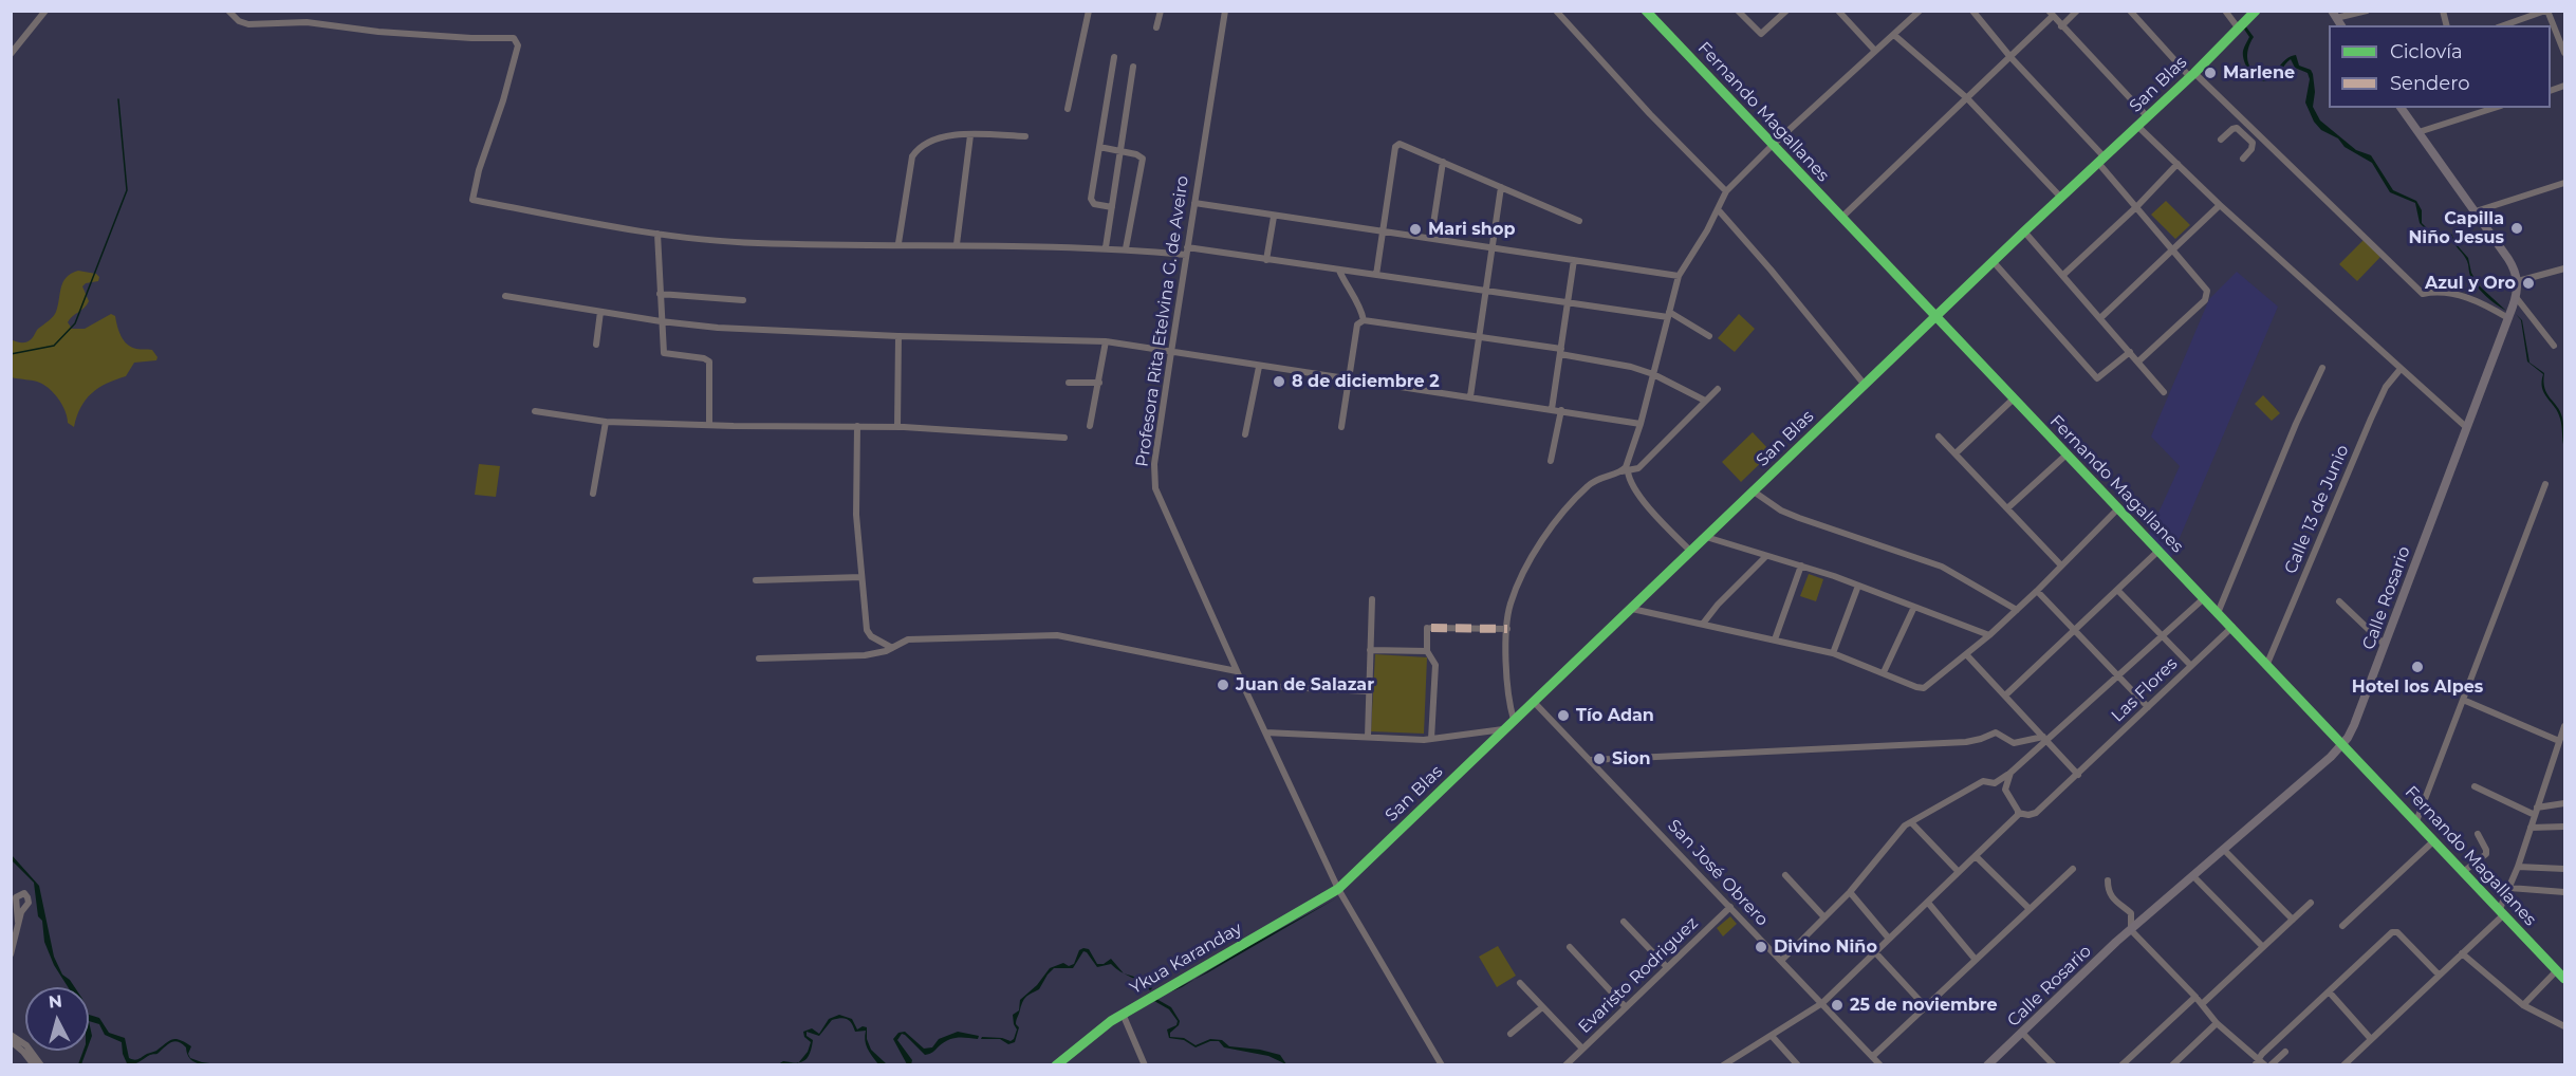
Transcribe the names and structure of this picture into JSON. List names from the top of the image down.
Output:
{
  "streets": {
    "main road": ["Calle Rosario"],
    "street": [
      "San Blas",
      "Fernando Magallanes",
      "Profesora Rita Etelvina G. de Aveiro",
      "Calle 13 de Junio",
      "Las Flores",
      "San José Obrero",
      "Ykua Karanday",
      "Evaristo Rodriguez"
    ]
  },
  "crossings": [
    ["San Blas", "Fernando Magallanes"],
    ["San Blas", "Profesora Rita Etelvina G. de Aveiro"],
    ["San Blas", "San José Obrero"],
    ["San Blas", "Ykua Karanday"],
    ["Fernando Magallanes", "Calle 13 de Junio"],
    ["Fernando Magallanes", "Calle Rosario"],
    ["Fernando Magallanes", "Las Flores"],
    ["Profesora Rita Etelvina G. de Aveiro", "Ykua Karanday"],
    ["San José Obrero", "Evaristo Rodriguez"]
  ],
  "places": [
    "Marlene",
    "Capilla Niño Jesus",
    "Mari shop",
    "Azul y Oro",
    "8 de diciembre 2",
    "Hotel los Alpes",
    "Juan de Salazar",
    "Tío Adan",
    "Sion",
    "Divino Niño",
    "25 de noviembre"
  ],
  "legend": ["Ciclovía", "Sendero"],
  "north": "top"
}
